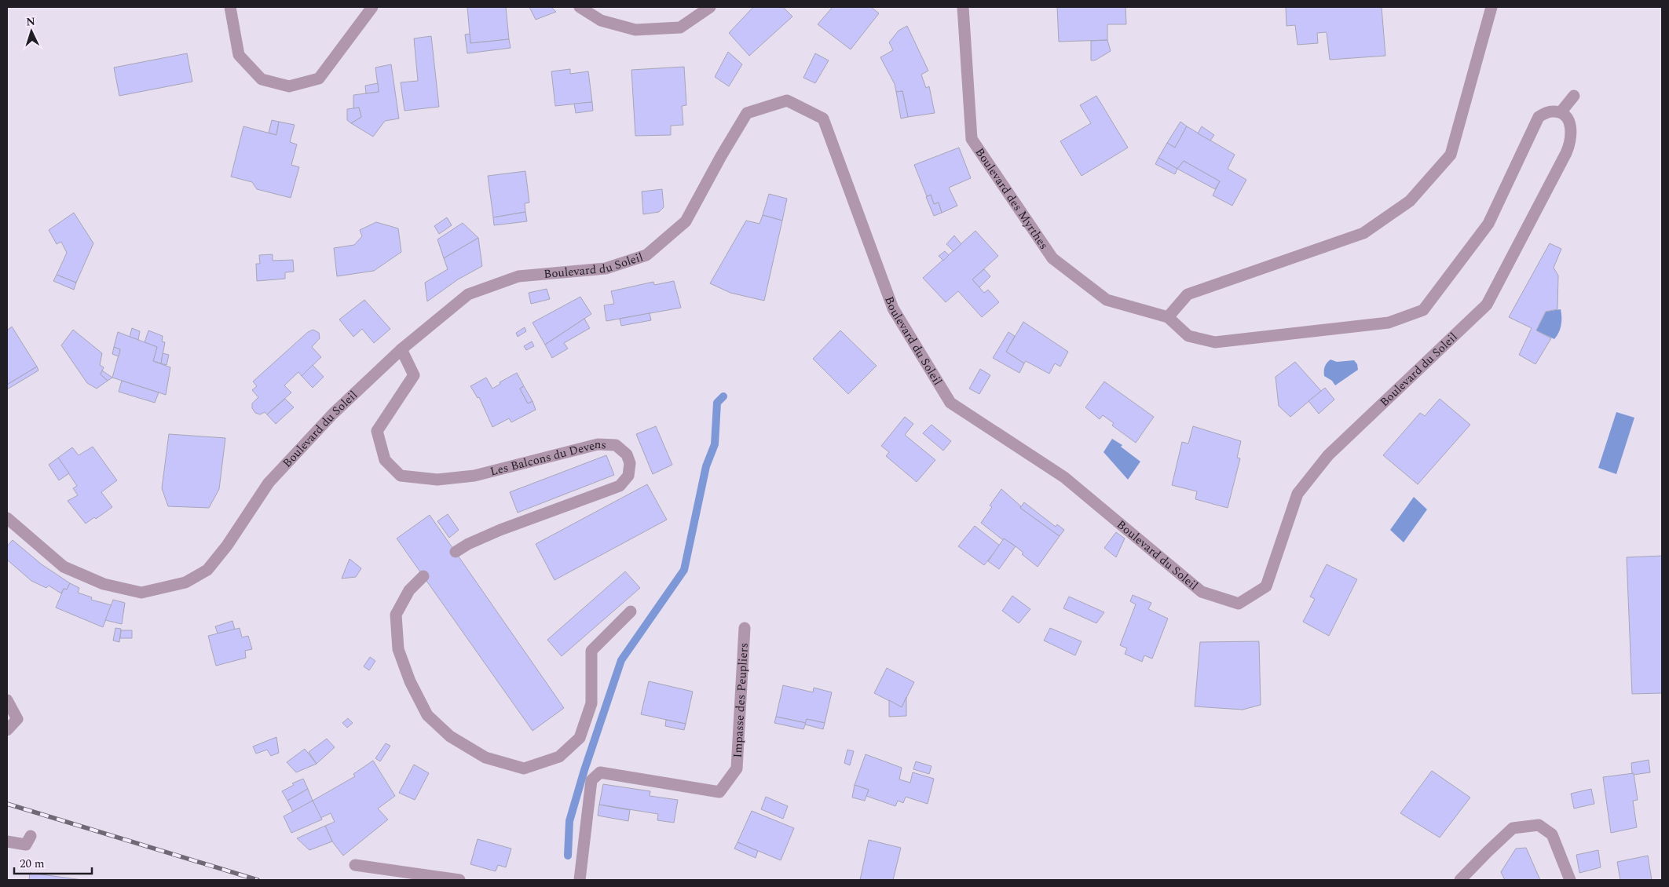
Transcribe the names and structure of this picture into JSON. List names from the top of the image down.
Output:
{
  "streets": {
    "street": [
      "Boulevard des Myrthes",
      "Boulevard du Soleil",
      "Les Balcons du Devens",
      "Impasse des Peupliers"
    ]
  },
  "crossings": [
    ["Boulevard du Soleil", "Les Balcons du Devens"]
  ],
  "scale_bar": "20 m",
  "north": "top"
}
